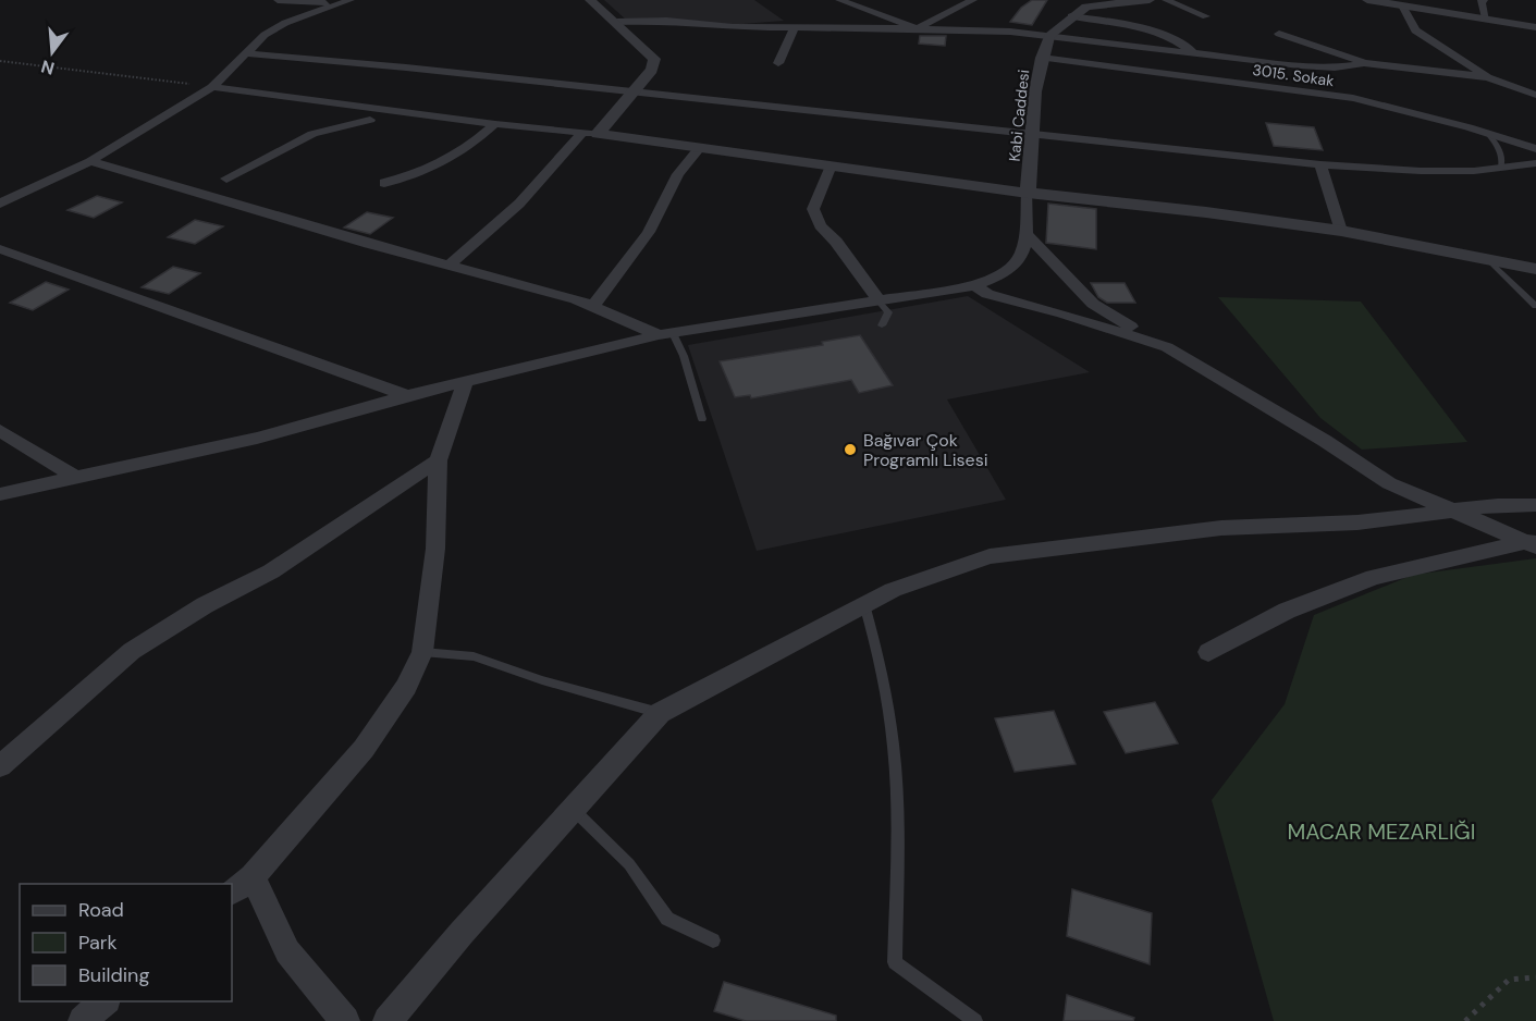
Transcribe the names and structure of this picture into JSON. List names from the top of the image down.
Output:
{
  "streets": {
    "street": ["3015. Sokak", "Kabi Caddesi"]
  },
  "crossings": [
    ["3015. Sokak", "Kabi Caddesi"]
  ],
  "parks": ["MACAR MEZARLIĞI"],
  "places": ["Bağıvar Çok Programlı Lisesi"],
  "legend": ["Road", "Park", "Building"],
  "north": "bottom"
}
